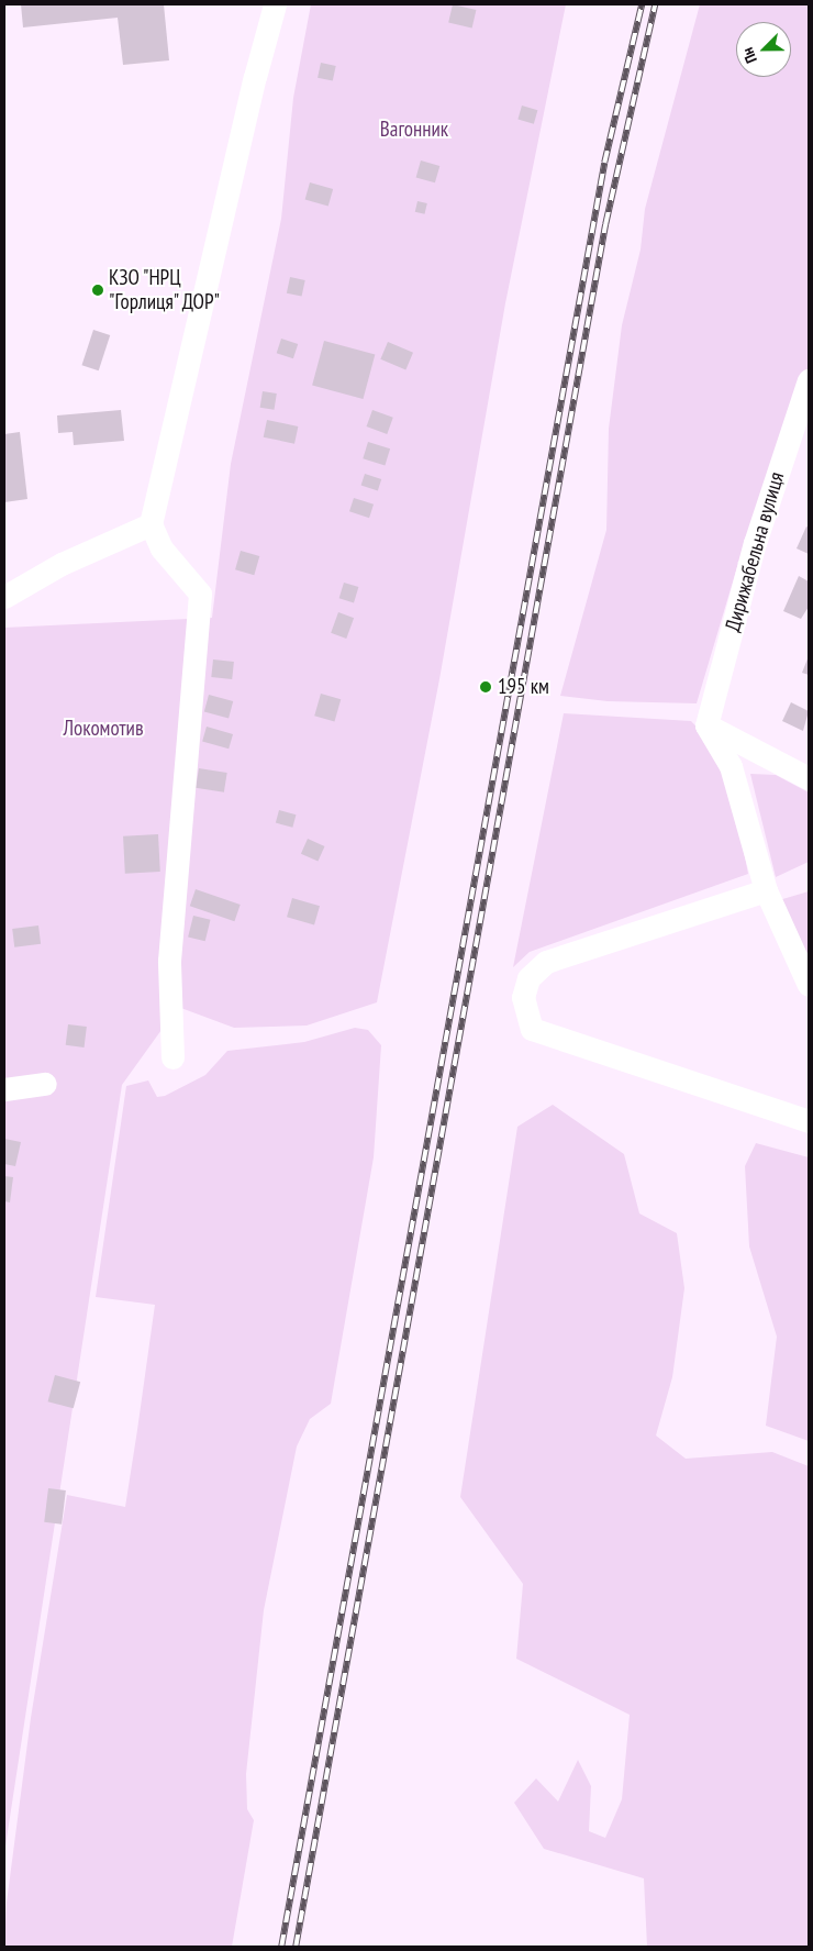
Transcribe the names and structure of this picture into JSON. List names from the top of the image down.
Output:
{
  "streets": {
    "street": ["Дирижабельна вулиця"]
  },
  "parks": ["Вагонник", "Локомотив"],
  "places": ["КЗО \"НРЦ \"Горлиця\" ДОР\"", "195 км"],
  "north": "bottom left"
}
